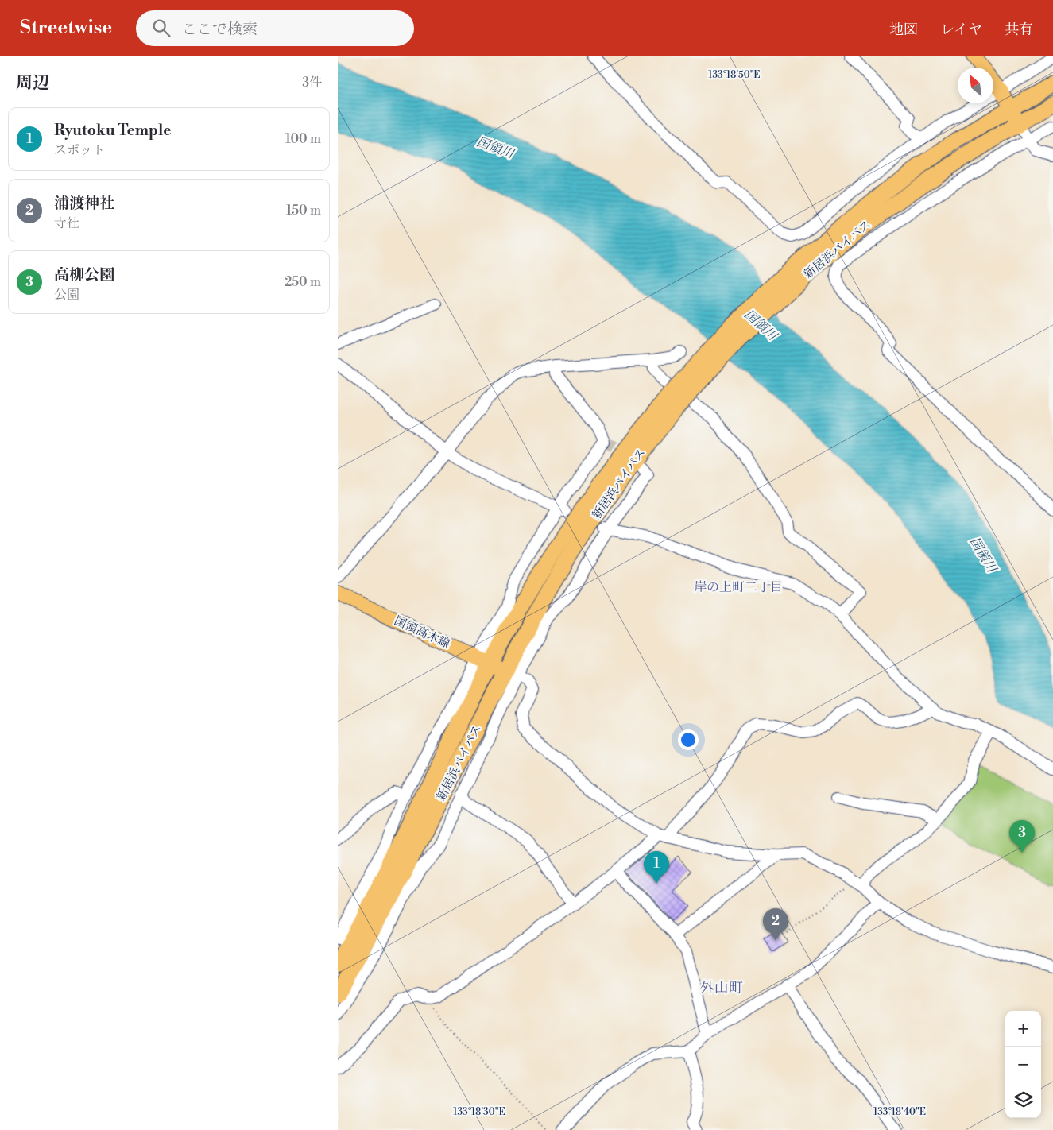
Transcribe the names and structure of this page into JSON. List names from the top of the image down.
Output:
{
  "streets": {
    "highway": ["新居浜バイパス"],
    "main road": ["国領高木線"]
  },
  "crossings": [
    ["新居浜バイパス", "国領高木線"]
  ],
  "districts": ["岸の上町二丁目", "外山町"],
  "water": ["国領川"],
  "north": "top left",
  "page": {
    "header": "Streetwise",
    "search": "ここで検索",
    "nav": ["地図", "レイヤ", "共有"],
    "heading": ["周辺", "3件"],
    "list": [
      {
        "mark": "1",
        "name": "Ryutoku Temple",
        "note": "スポット",
        "value": "100 m"
      },
      {
        "mark": "2",
        "name": "浦渡神社",
        "note": "寺社",
        "value": "150 m"
      },
      {
        "mark": "3",
        "name": "高柳公園",
        "note": "公園",
        "value": "250 m"
      }
    ],
    "pins": ["3", "1", "2"],
    "map_buttons": ["+", "−"]
  },
  "coordinates": ["133°18'50\"E", "133°18'30\"E", "133°18'40\"E"]
}
